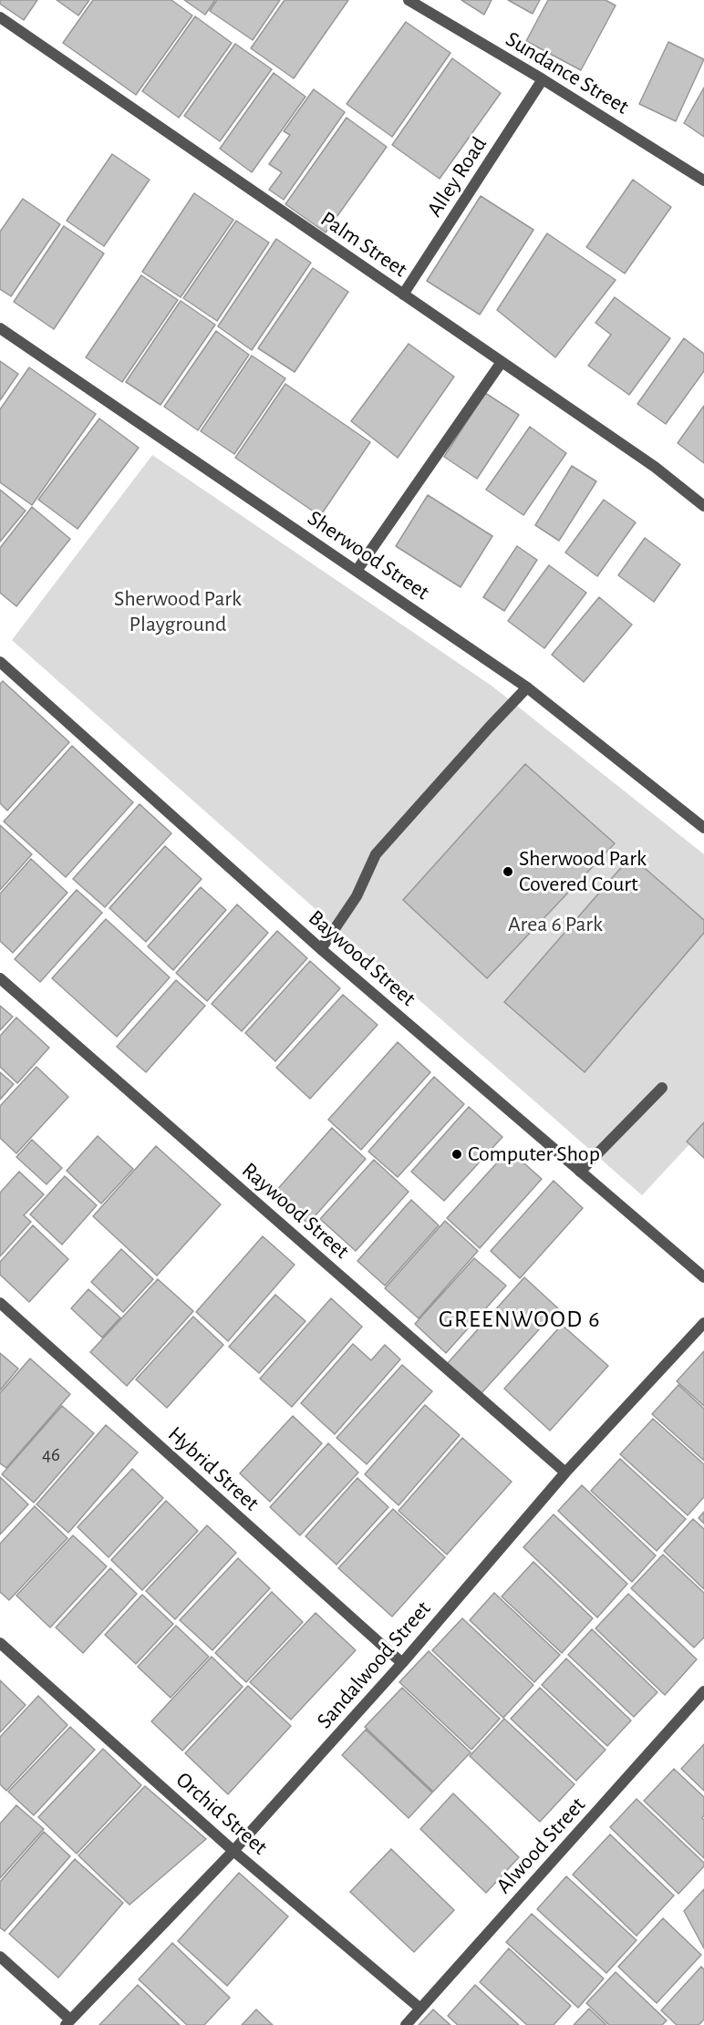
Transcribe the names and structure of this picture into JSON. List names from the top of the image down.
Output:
{
  "streets": {
    "street": [
      "Sundance Street",
      "Alley Road",
      "Palm Street",
      "Sherwood Street",
      "Baywood Street",
      "Raywood Street",
      "Hybrid Street",
      "Sandalwood Street",
      "Orchid Street",
      "Alwood Street"
    ]
  },
  "crossings": [
    ["Sundance Street", "Alley Road"],
    ["Alley Road", "Palm Street"],
    ["Raywood Street", "Sandalwood Street"],
    ["Hybrid Street", "Sandalwood Street"],
    ["Sandalwood Street", "Orchid Street"],
    ["Orchid Street", "Alwood Street"]
  ],
  "districts": ["GREENWOOD 6"],
  "parks": ["Sherwood Park Playground", "Area 6 Park"],
  "places": ["Sherwood Park Covered Court", "Computer Shop"],
  "house_numbers": ["46"]
}
